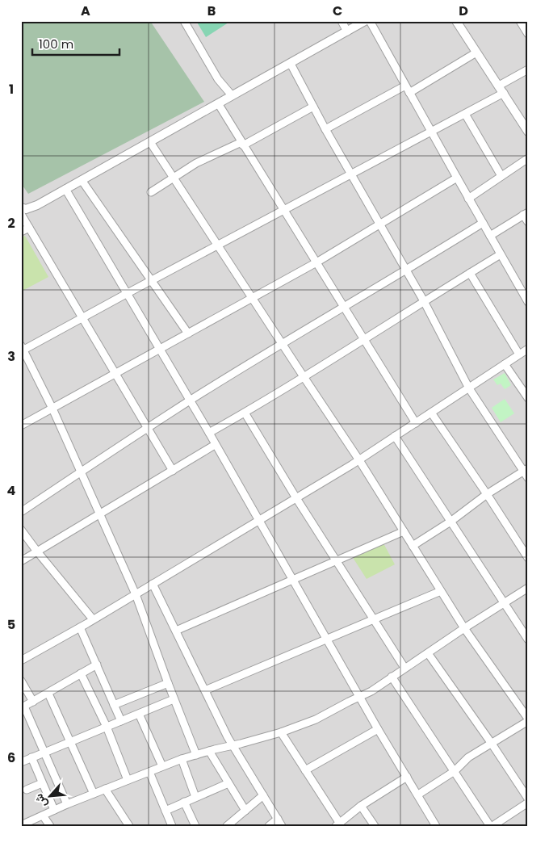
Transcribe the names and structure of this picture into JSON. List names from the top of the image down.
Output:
{
  "scale_bar": "100 m",
  "north": "bottom left",
  "grid": {
    "columns": [
      "A",
      "B",
      "C",
      "D"
    ],
    "rows": [
      "1",
      "2",
      "3",
      "4",
      "5",
      "6"
    ]
  }
}
